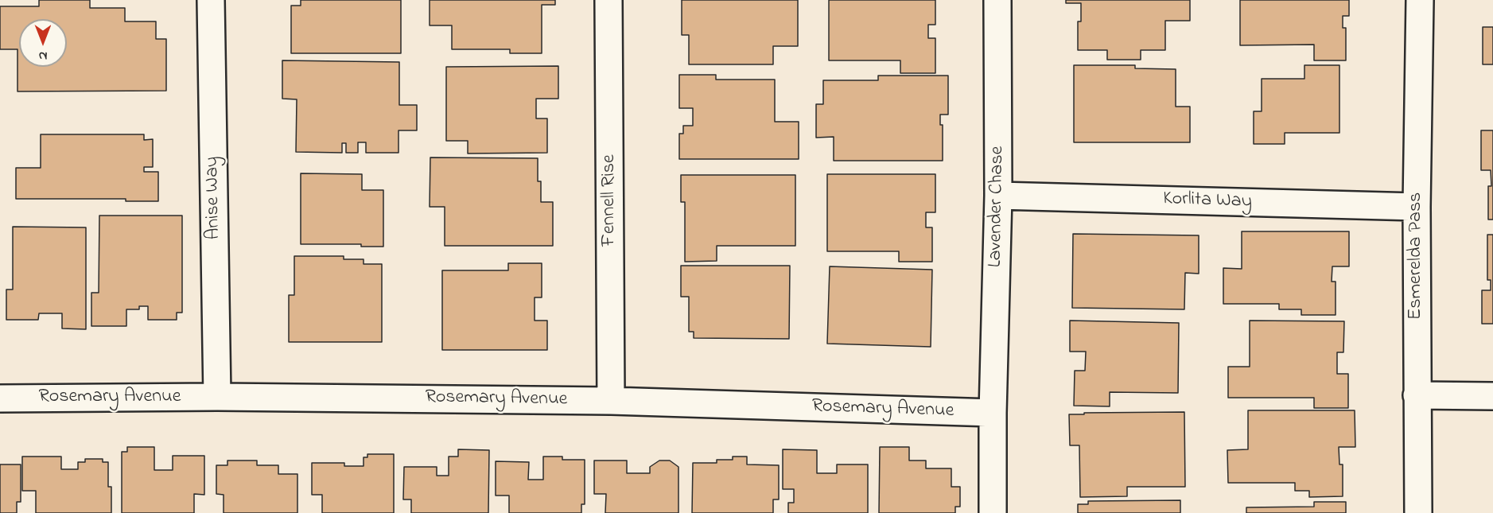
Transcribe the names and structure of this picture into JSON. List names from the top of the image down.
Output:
{
  "streets": {
    "street": [
      "Anise Way",
      "Fennell Rise",
      "Korlita Way",
      "Lavender Chase",
      "Esmerelda Pass",
      "Rosemary Avenue"
    ]
  },
  "crossings": [
    ["Anise Way", "Rosemary Avenue"],
    ["Fennell Rise", "Rosemary Avenue"],
    ["Korlita Way", "Lavender Chase"],
    ["Korlita Way", "Esmerelda Pass"],
    ["Lavender Chase", "Rosemary Avenue"]
  ],
  "north": "bottom"
}
